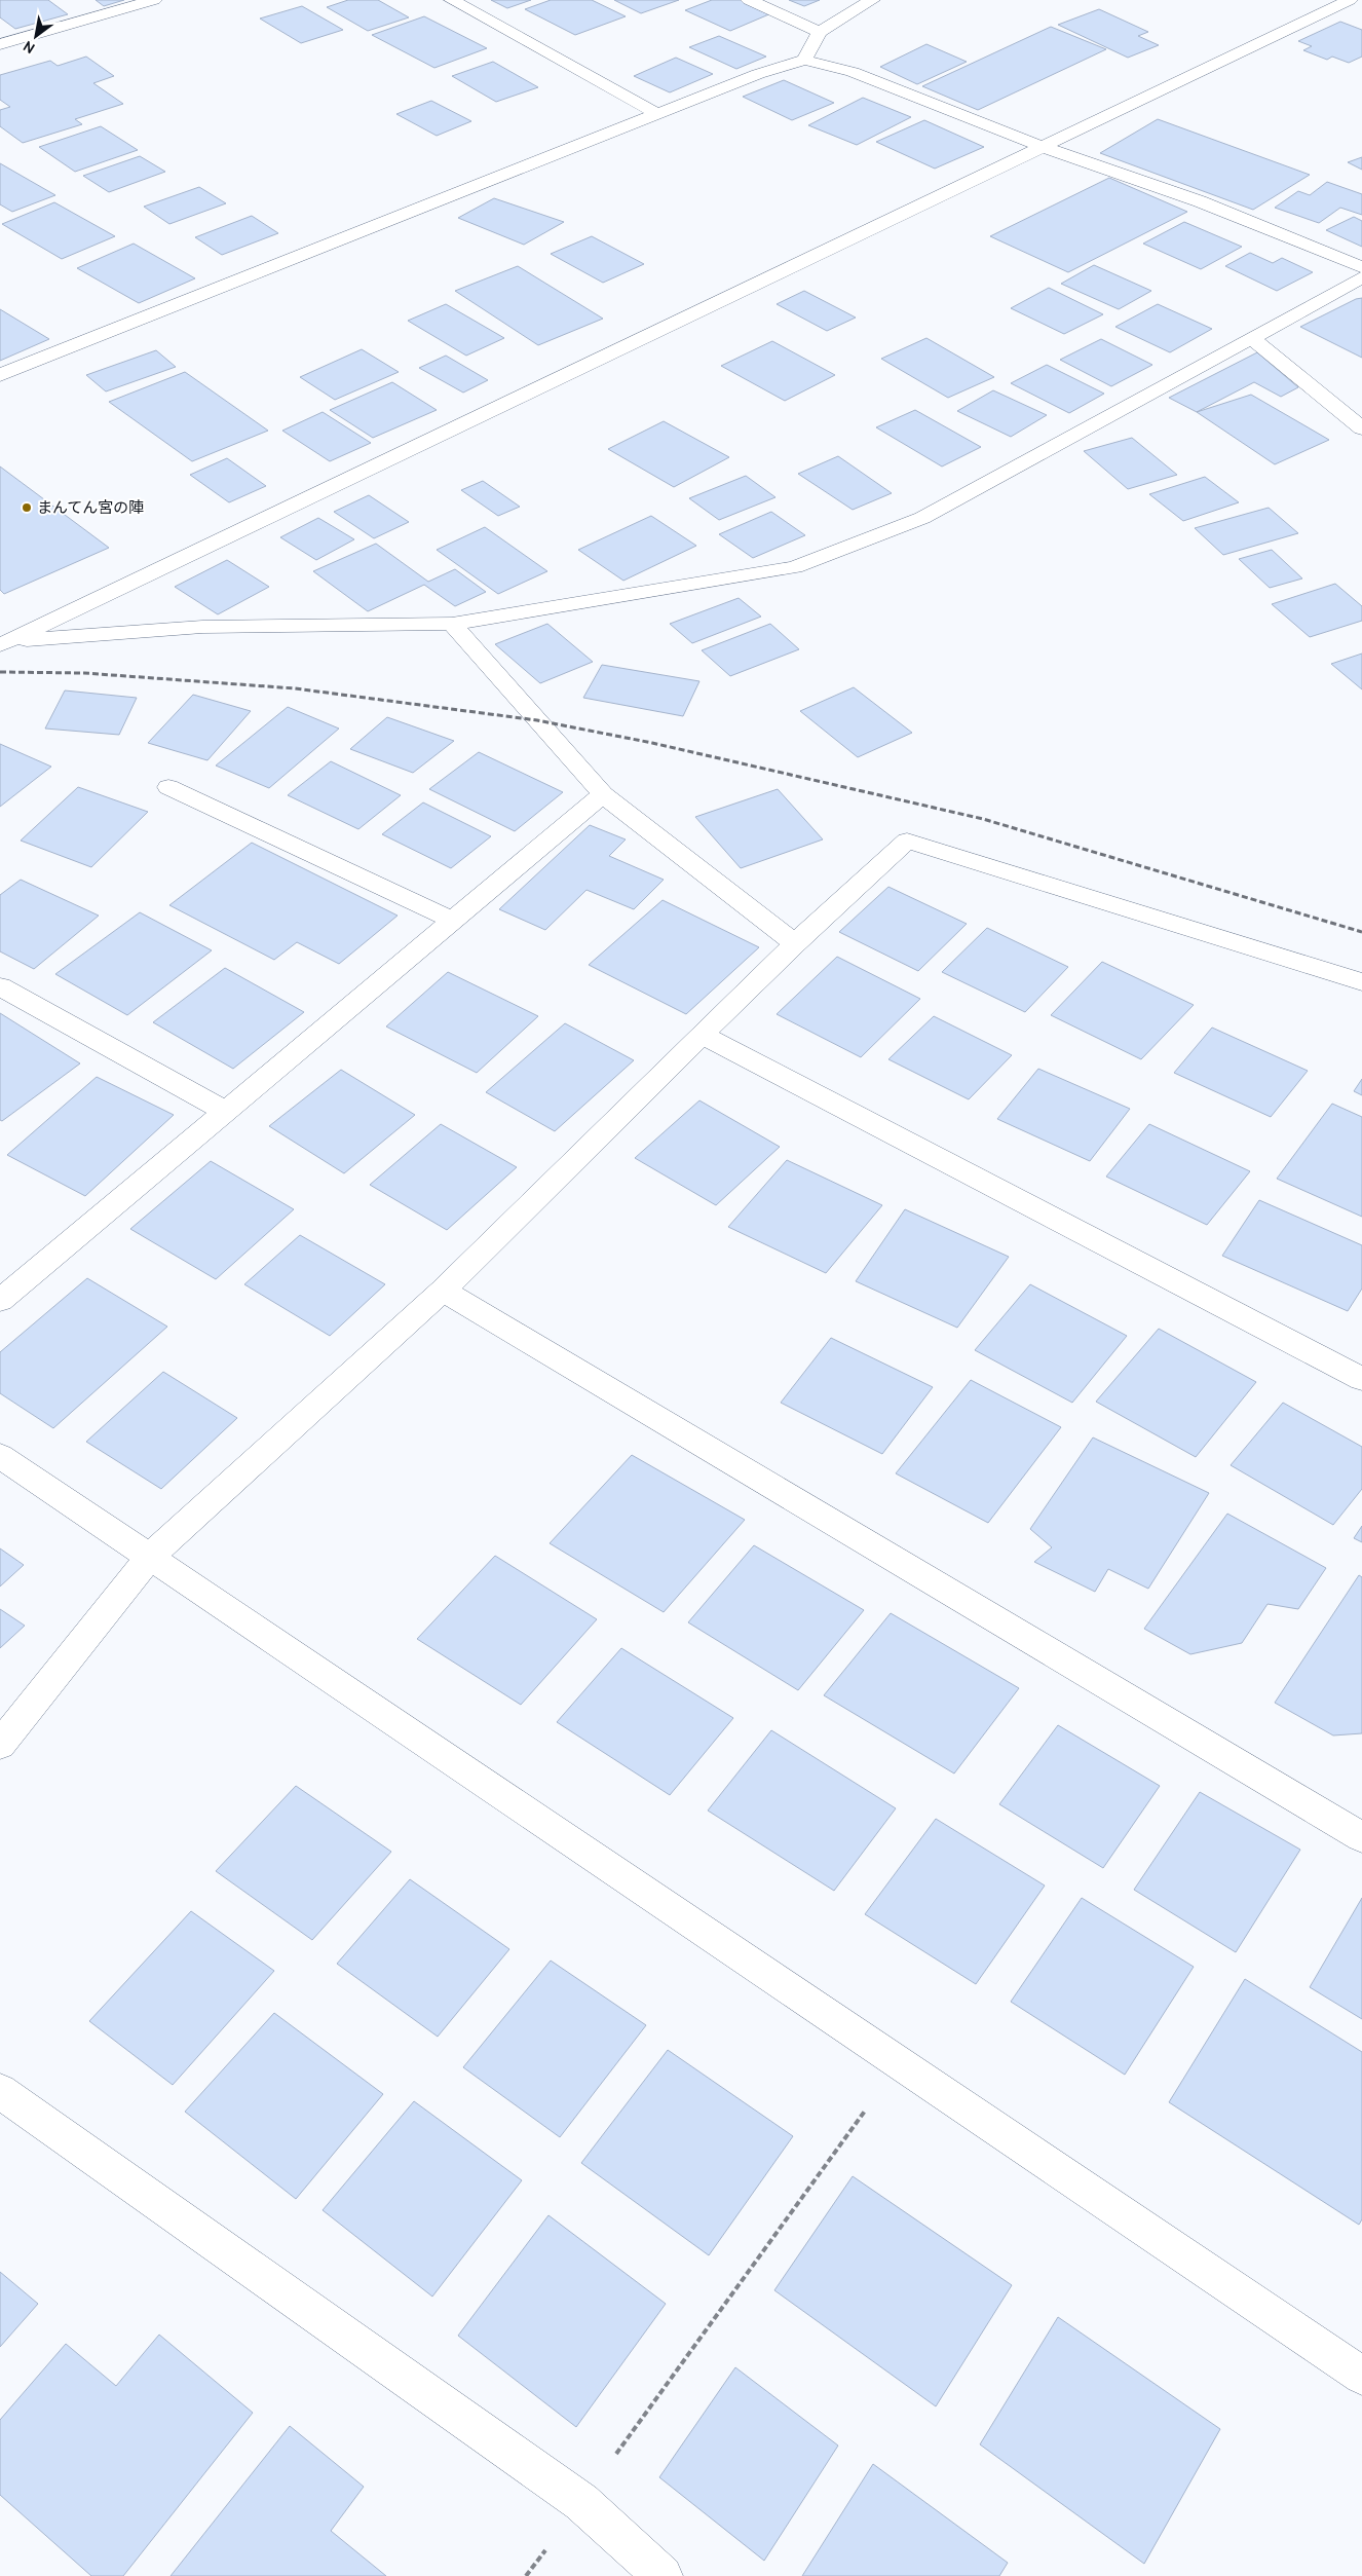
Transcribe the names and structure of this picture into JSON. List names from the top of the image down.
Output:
{
  "places": ["まんてん宮の陣"],
  "north": "bottom left"
}
